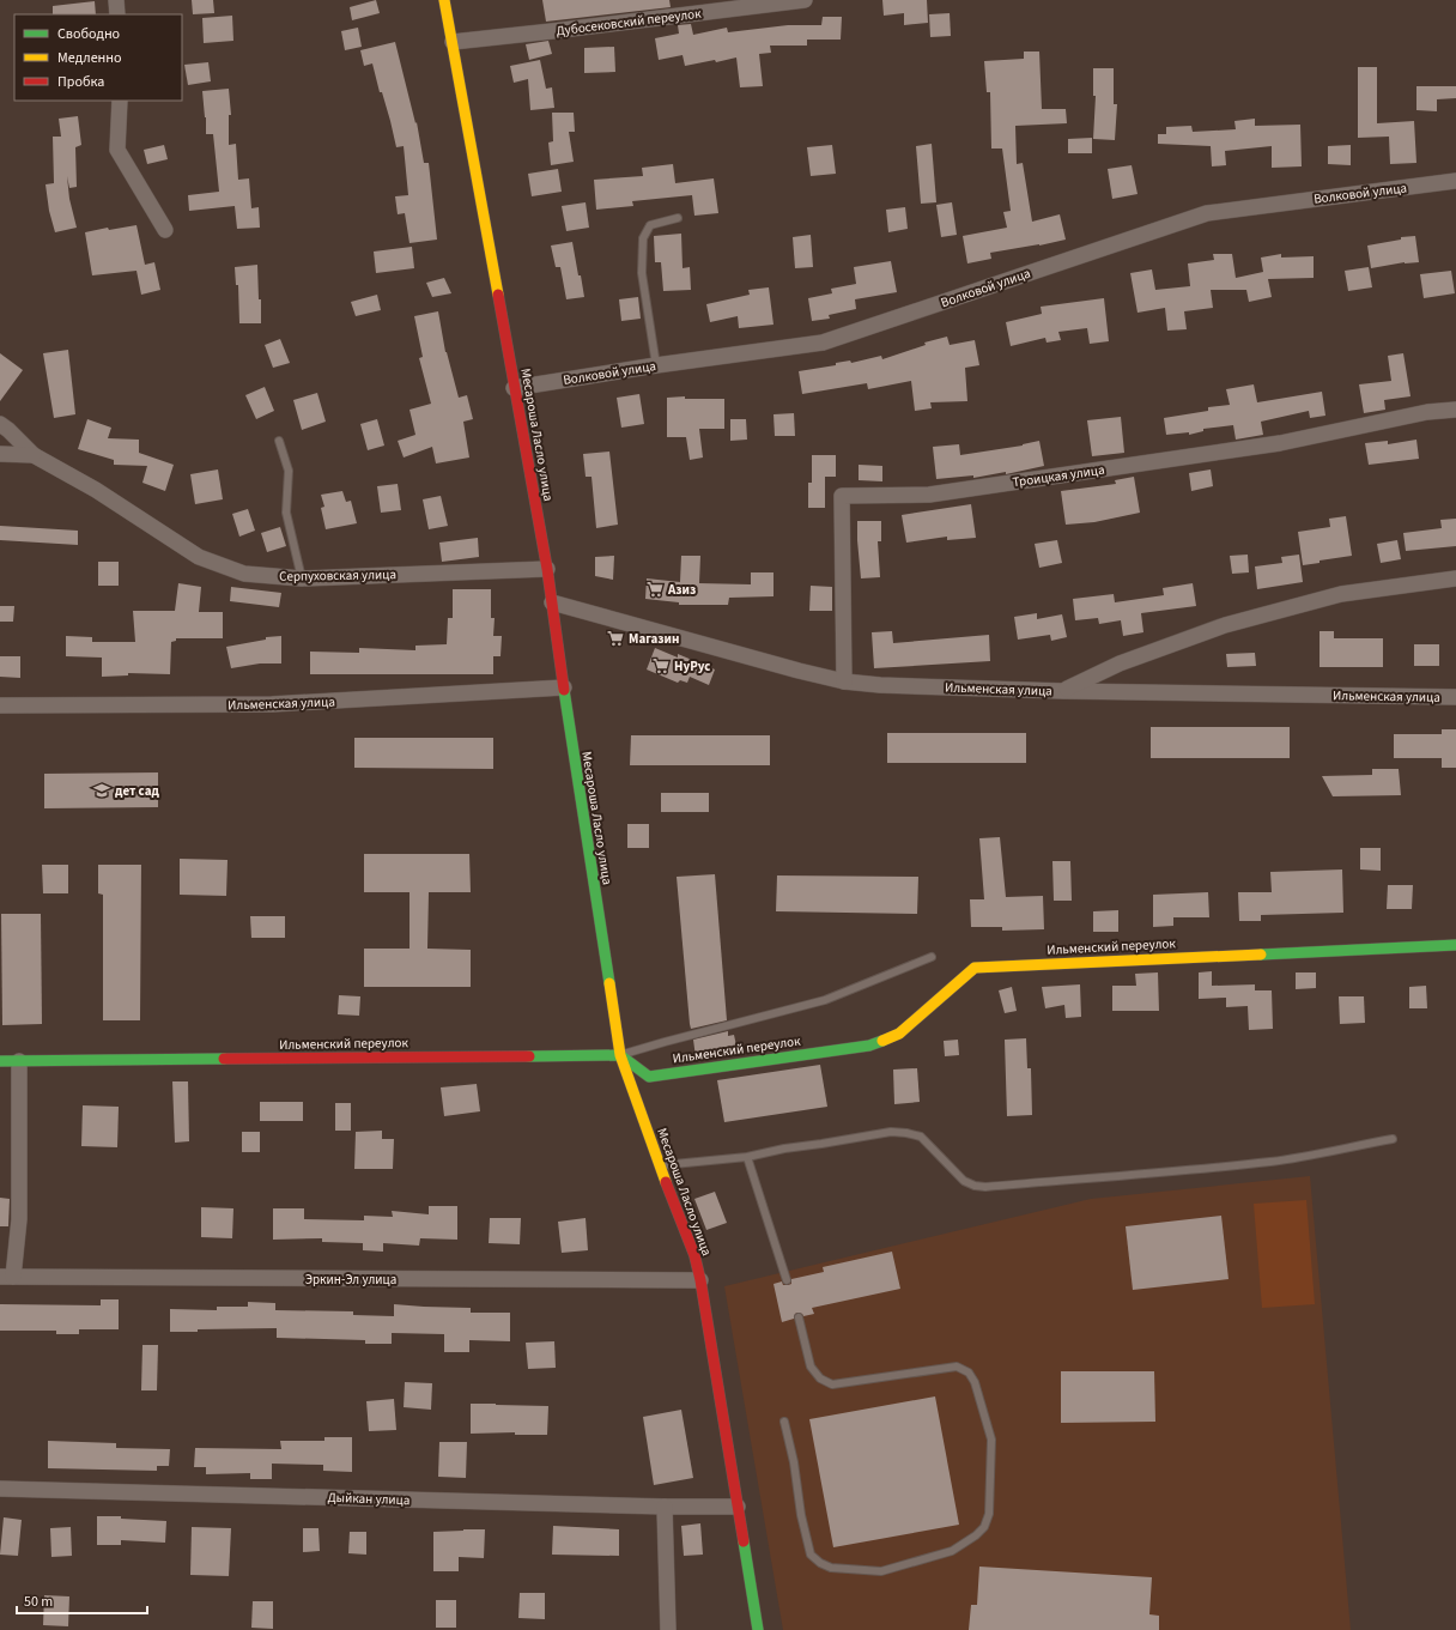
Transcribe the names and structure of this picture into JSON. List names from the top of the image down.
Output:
{
  "streets": {
    "street": [
      "Дубосековский переулок",
      "Волковой улица",
      "Месароша Ласло улица",
      "Троицкая улица",
      "Серпуховская улица",
      "Ильменская улица",
      "Ильменский переулок",
      "Эркин-Эл улица",
      "Дыйкан улица"
    ]
  },
  "crossings": [
    ["Дубосековский переулок", "Месароша Ласло улица"],
    ["Волковой улица", "Месароша Ласло улица"],
    ["Месароша Ласло улица", "Серпуховская улица"],
    ["Месароша Ласло улица", "Ильменская улица"],
    ["Месароша Ласло улица", "Ильменский переулок"],
    ["Месароша Ласло улица", "Эркин-Эл улица"],
    ["Месароша Ласло улица", "Дыйкан улица"],
    ["Троицкая улица", "Ильменская улица"]
  ],
  "places": {
    "supermarket": ["Азиз", "Магазин", "НуРус"],
    "school or university": ["дет сад"]
  },
  "legend": ["Свободно", "Медленно", "Пробка"],
  "scale_bar": "50 m"
}
